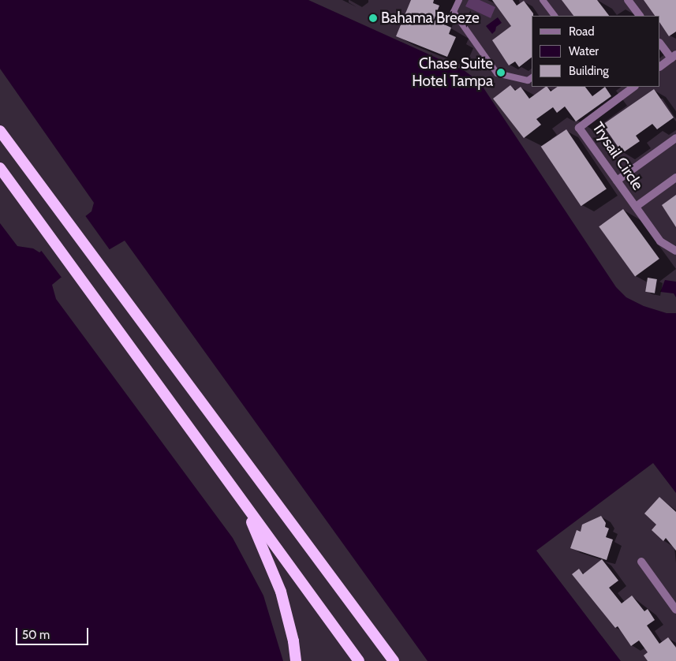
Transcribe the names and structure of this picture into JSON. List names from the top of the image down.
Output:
{
  "streets": {
    "street": ["Trysail Circle"]
  },
  "places": ["Bahama Breeze", "Chase Suite Hotel Tampa"],
  "legend": ["Road", "Water", "Building"],
  "scale_bar": "50 m"
}
